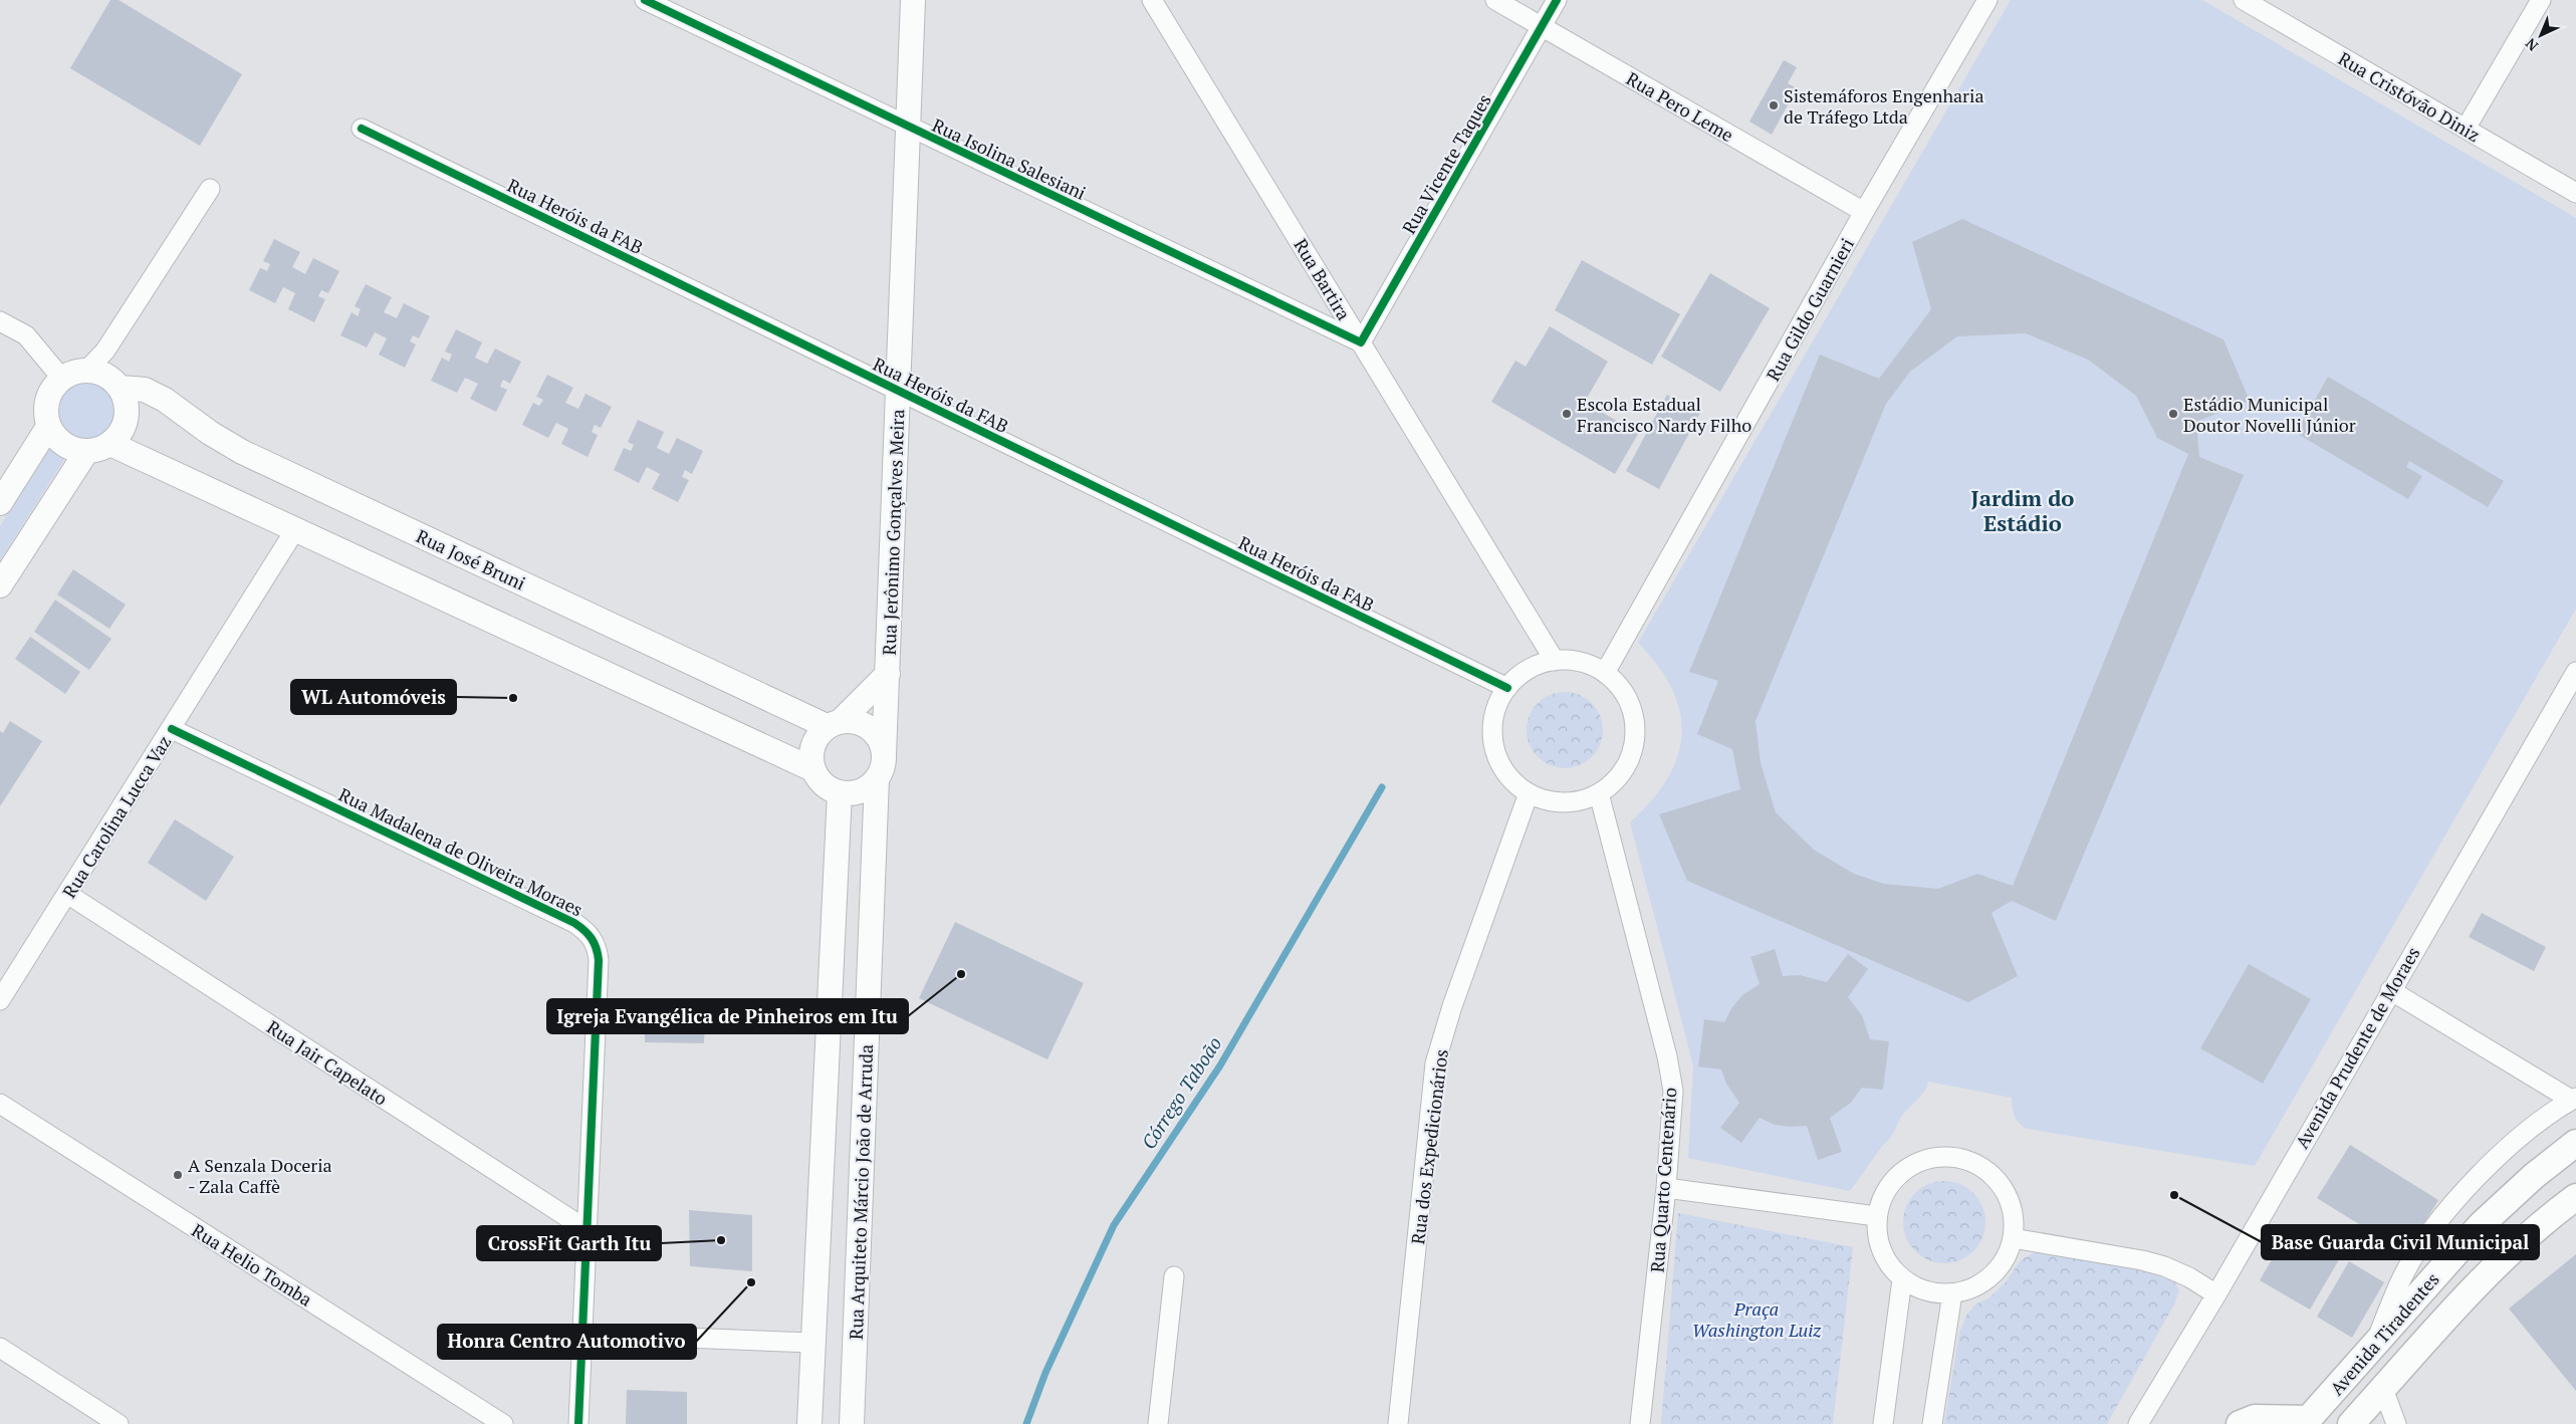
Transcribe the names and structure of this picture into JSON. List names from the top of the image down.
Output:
{
  "streets": {
    "main road": ["Avenida Tiradentes"],
    "street": [
      "Rua Cristóvão Diniz",
      "Rua Pero Leme",
      "Rua Isolina Salesiani",
      "Rua Vicente Taques",
      "Rua Heróis da FAB",
      "Rua Bartira",
      "Rua Gildo Guarnieri",
      "Rua Jerônimo Gonçalves Meira",
      "Rua José Bruni",
      "Rua Carolina Lucca Vaz",
      "Rua Madalena de Oliveira Moraes",
      "Avenida Prudente de Moraes",
      "Rua Jair Capelato",
      "Rua dos Expedicionários",
      "Rua Quarto Centenário",
      "Rua Arquiteto Márcio João de Arruda",
      "Rua Helio Tomba"
    ]
  },
  "crossings": [
    ["Rua Pero Leme", "Rua Vicente Taques"],
    ["Rua Pero Leme", "Rua Gildo Guarnieri"],
    ["Rua Isolina Salesiani", "Rua Vicente Taques"],
    ["Rua Isolina Salesiani", "Rua Bartira"],
    ["Rua Isolina Salesiani", "Rua Jerônimo Gonçalves Meira"],
    ["Rua Vicente Taques", "Rua Bartira"],
    ["Rua Heróis da FAB", "Rua Bartira"],
    ["Rua Heróis da FAB", "Rua Gildo Guarnieri"],
    ["Rua Heróis da FAB", "Rua Jerônimo Gonçalves Meira"],
    ["Rua Heróis da FAB", "Rua dos Expedicionários"],
    ["Rua Heróis da FAB", "Rua Quarto Centenário"],
    ["Rua Bartira", "Rua Gildo Guarnieri"],
    ["Rua Bartira", "Rua dos Expedicionários"],
    ["Rua Bartira", "Rua Quarto Centenário"],
    ["Rua Gildo Guarnieri", "Rua dos Expedicionários"],
    ["Rua Gildo Guarnieri", "Rua Quarto Centenário"],
    ["Rua Jerônimo Gonçalves Meira", "Rua José Bruni"],
    ["Rua Jerônimo Gonçalves Meira", "Rua Arquiteto Márcio João de Arruda"],
    ["Rua José Bruni", "Rua Arquiteto Márcio João de Arruda"],
    ["Rua Carolina Lucca Vaz", "Rua Madalena de Oliveira Moraes"],
    ["Rua Carolina Lucca Vaz", "Rua Jair Capelato"],
    ["Rua Madalena de Oliveira Moraes", "Rua Jair Capelato"],
    ["Rua dos Expedicionários", "Rua Quarto Centenário"]
  ],
  "districts": ["Jardim do Estádio"],
  "water": ["Córrego Taboão"],
  "parks": ["Praça Washington Luiz"],
  "places": [
    "Sistemáforos Engenharia de Tráfego Ltda",
    "Escola Estadual Francisco Nardy Filho",
    "Estádio Municipal Doutor Novelli Júnior",
    "WL Automóveis",
    "Igreja Evangélica de Pinheiros em Itu",
    "A Senzala Doceria - Zala Caffè",
    "Base Guarda Civil Municipal",
    "CrossFit Garth Itu",
    "Honra Centro Automotivo"
  ],
  "north": "bottom left"
}
